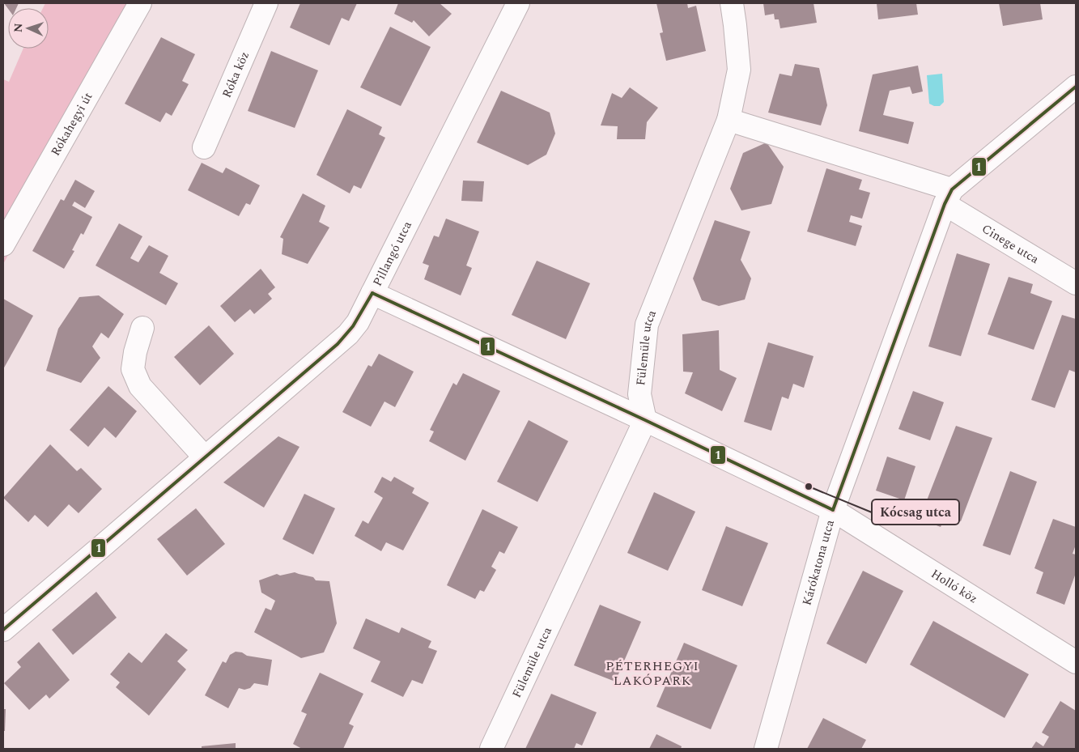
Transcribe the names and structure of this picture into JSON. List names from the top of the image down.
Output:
{
  "streets": {
    "street": [
      "Róka köz",
      "Rókahegyi út",
      "Cinege utca",
      "Pillangó utca",
      "Fülemüle utca",
      "Kárókatona utca",
      "Holló köz"
    ]
  },
  "crossings": [
    ["Cinege utca", "Fülemüle utca"],
    ["Cinege utca", "Kárókatona utca"],
    ["Pillangó utca", "Holló köz"],
    ["Fülemüle utca", "Holló köz"],
    ["Kárókatona utca", "Holló köz"]
  ],
  "districts": ["PÉTERHEGYI LAKÓPARK"],
  "places": ["Kócsag utca"],
  "lines": ["transit line 1"],
  "north": "left"
}
